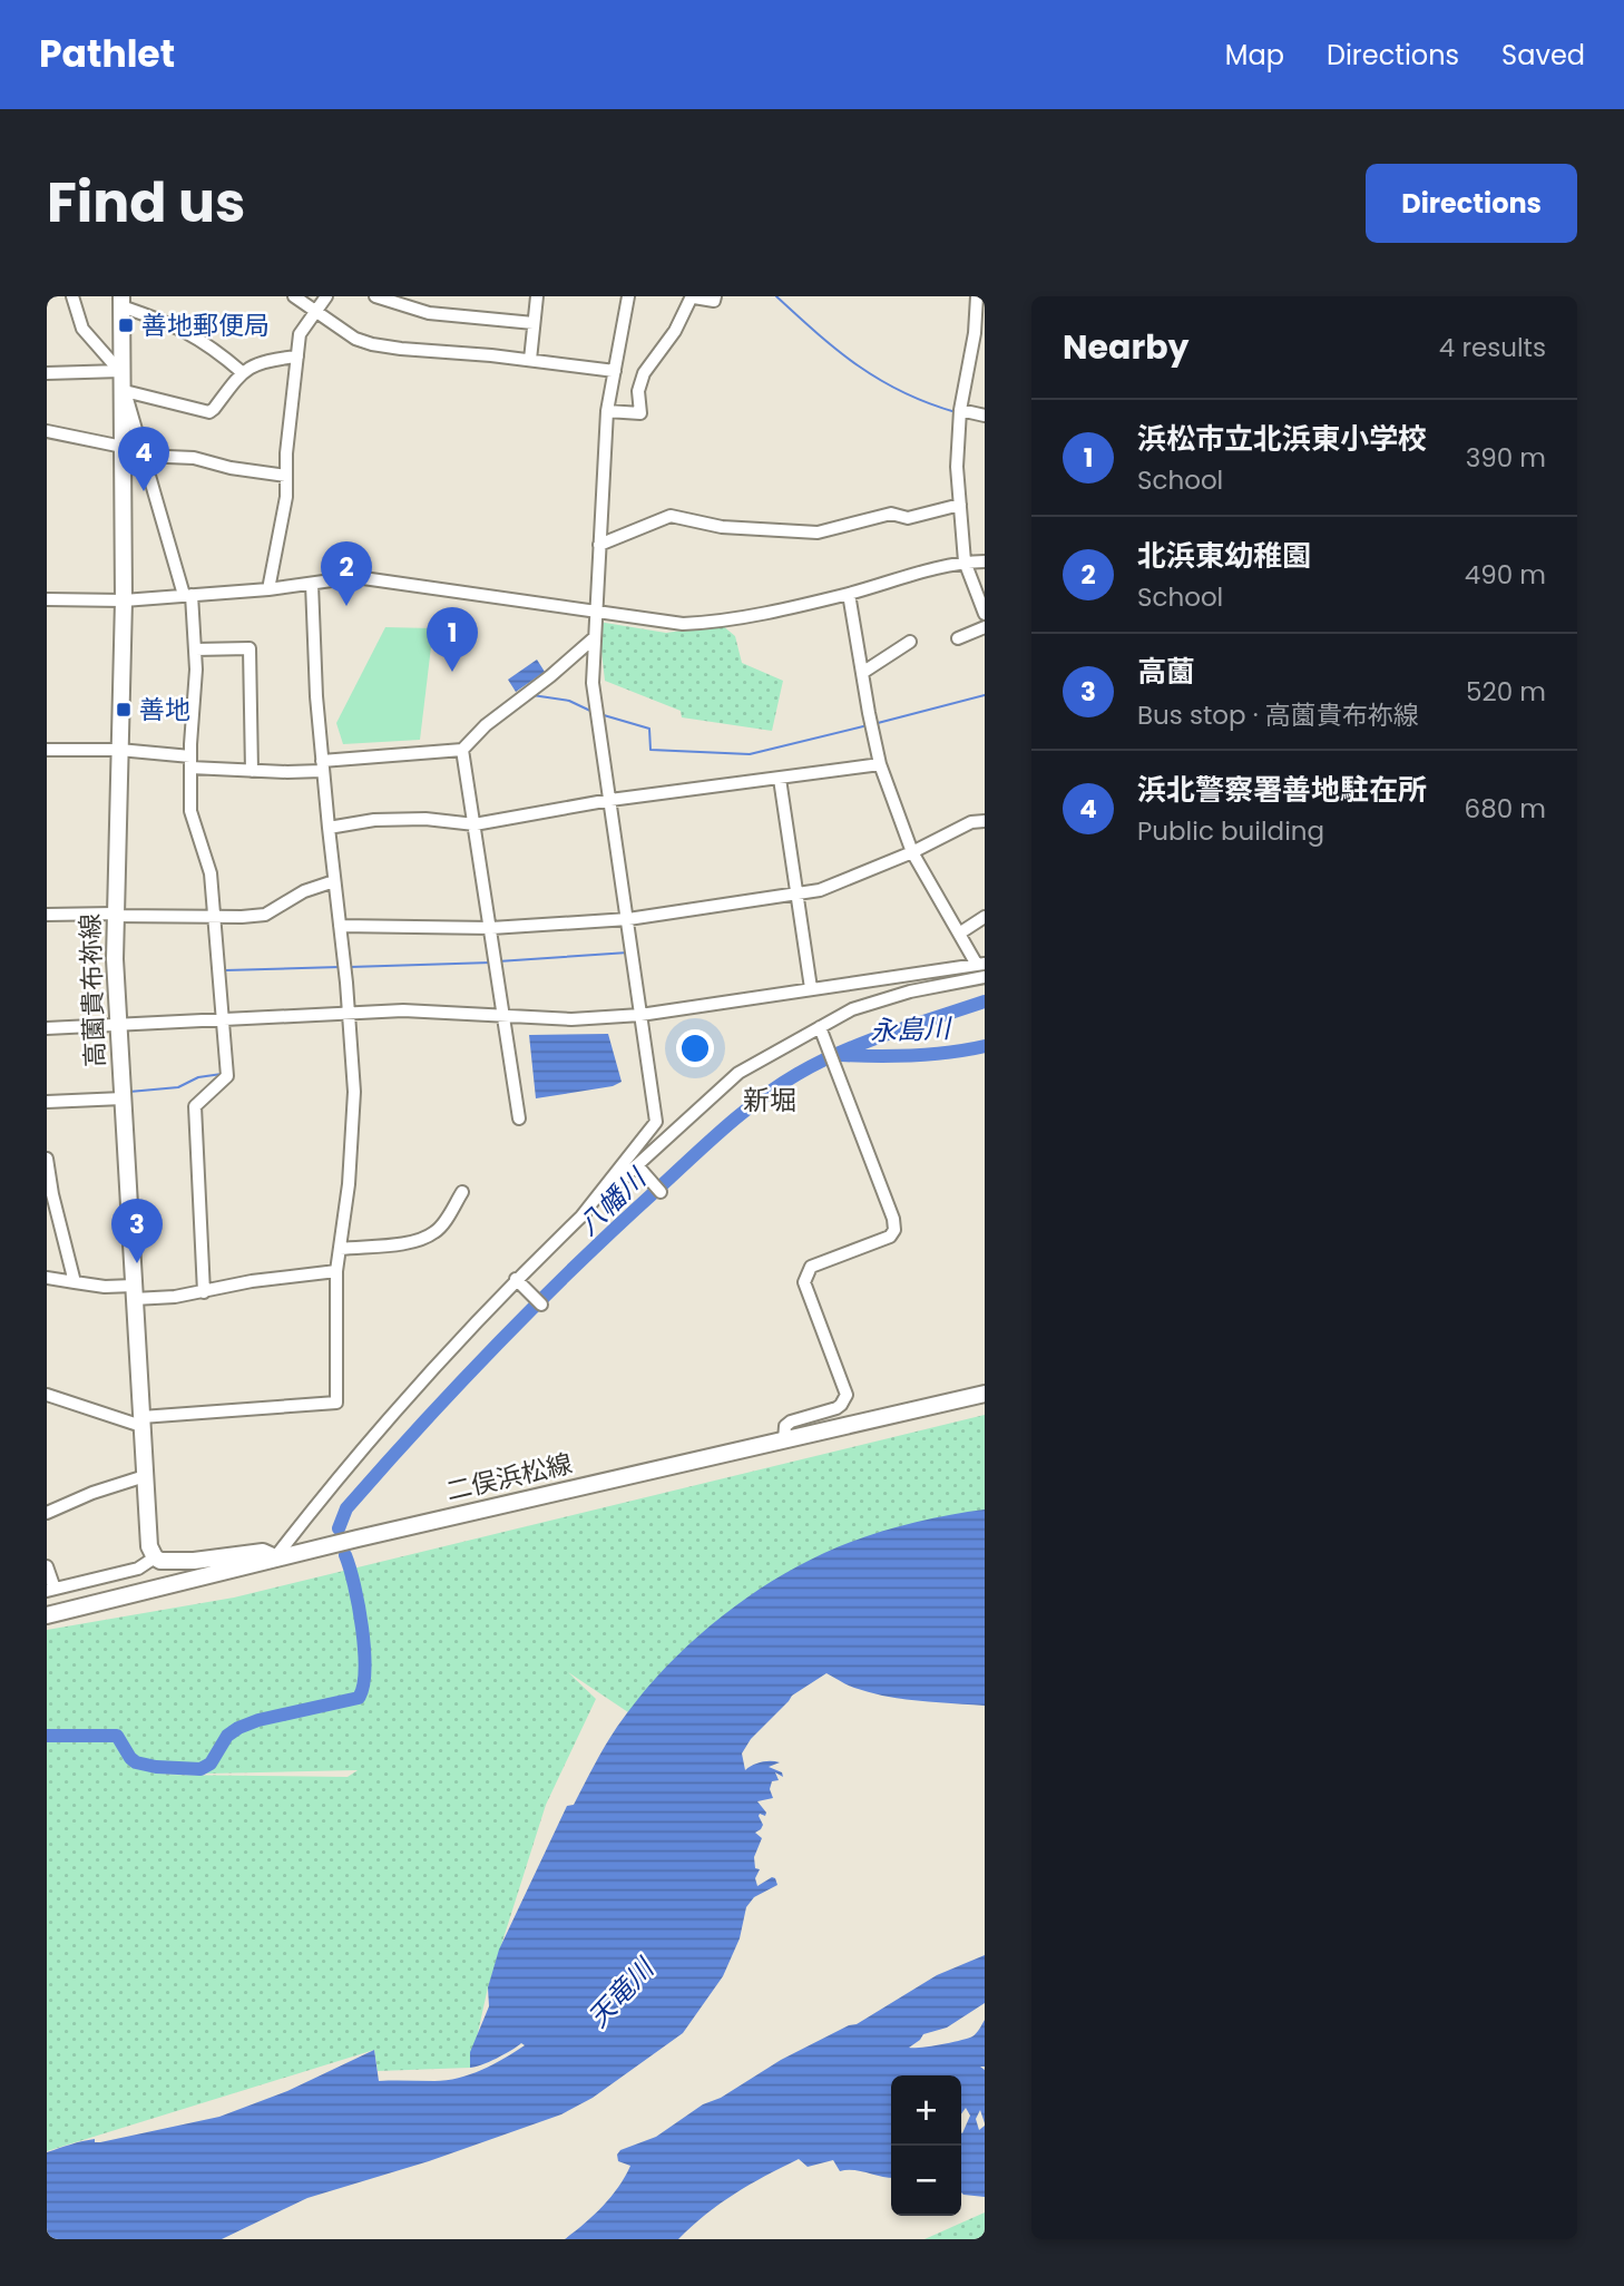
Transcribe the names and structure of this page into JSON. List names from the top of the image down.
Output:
{
  "streets": {
    "main road": ["高薗貴布祢線", "二俣浜松線"]
  },
  "districts": ["新堀"],
  "water": ["永島川", "八幡川", "天竜川"],
  "places": {
    "transit": ["善地郵便局", "善地"]
  },
  "page": {
    "header": "Pathlet",
    "nav": ["Map", "Directions", "Saved"],
    "title": "Find us",
    "buttons": "Directions",
    "heading": ["Nearby", "4 results"],
    "list": [
      {
        "mark": "1",
        "name": "浜松市立北浜東小学校",
        "note": "School",
        "value": "390 m"
      },
      {
        "mark": "2",
        "name": "北浜東幼稚園",
        "note": "School",
        "value": "490 m"
      },
      {
        "mark": "3",
        "name": "高薗",
        "note": "Bus stop · 高薗貴布祢線",
        "value": "520 m"
      },
      {
        "mark": "4",
        "name": "浜北警察署善地駐在所",
        "note": "Public building",
        "value": "680 m"
      }
    ],
    "pins": [
      "4",
      "2",
      "1",
      "3"
    ],
    "map_buttons": ["+", "−"]
  }
}
